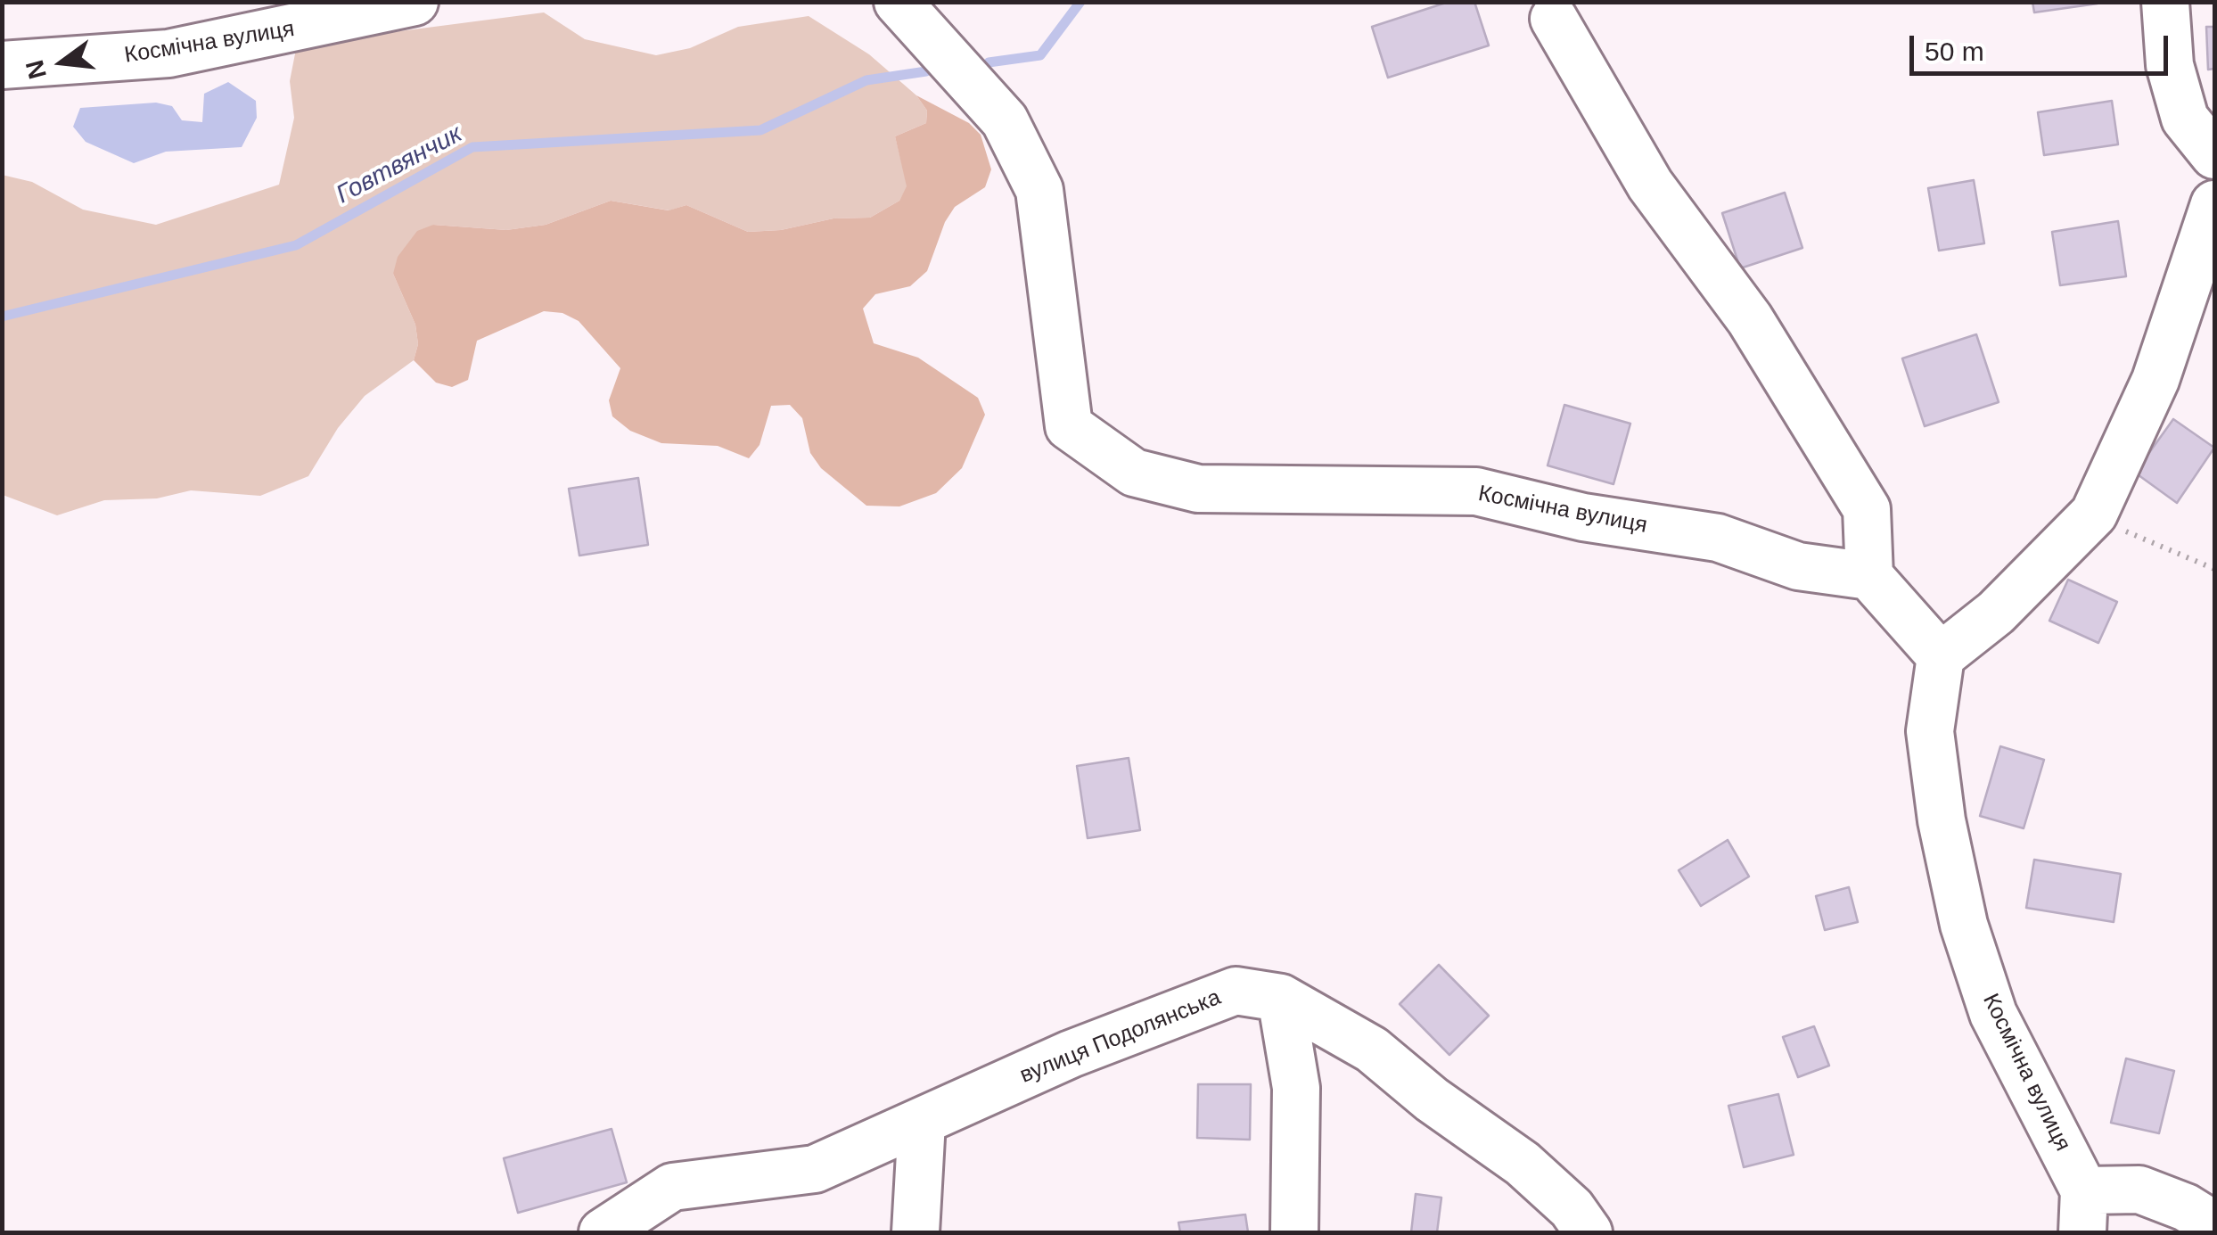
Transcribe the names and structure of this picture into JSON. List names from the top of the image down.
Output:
{
  "streets": {
    "street": ["Космічна вулиця", "вулиця Подолянська"]
  },
  "water": ["Говтвянчик"],
  "scale_bar": "50 m",
  "north": "left"
}
